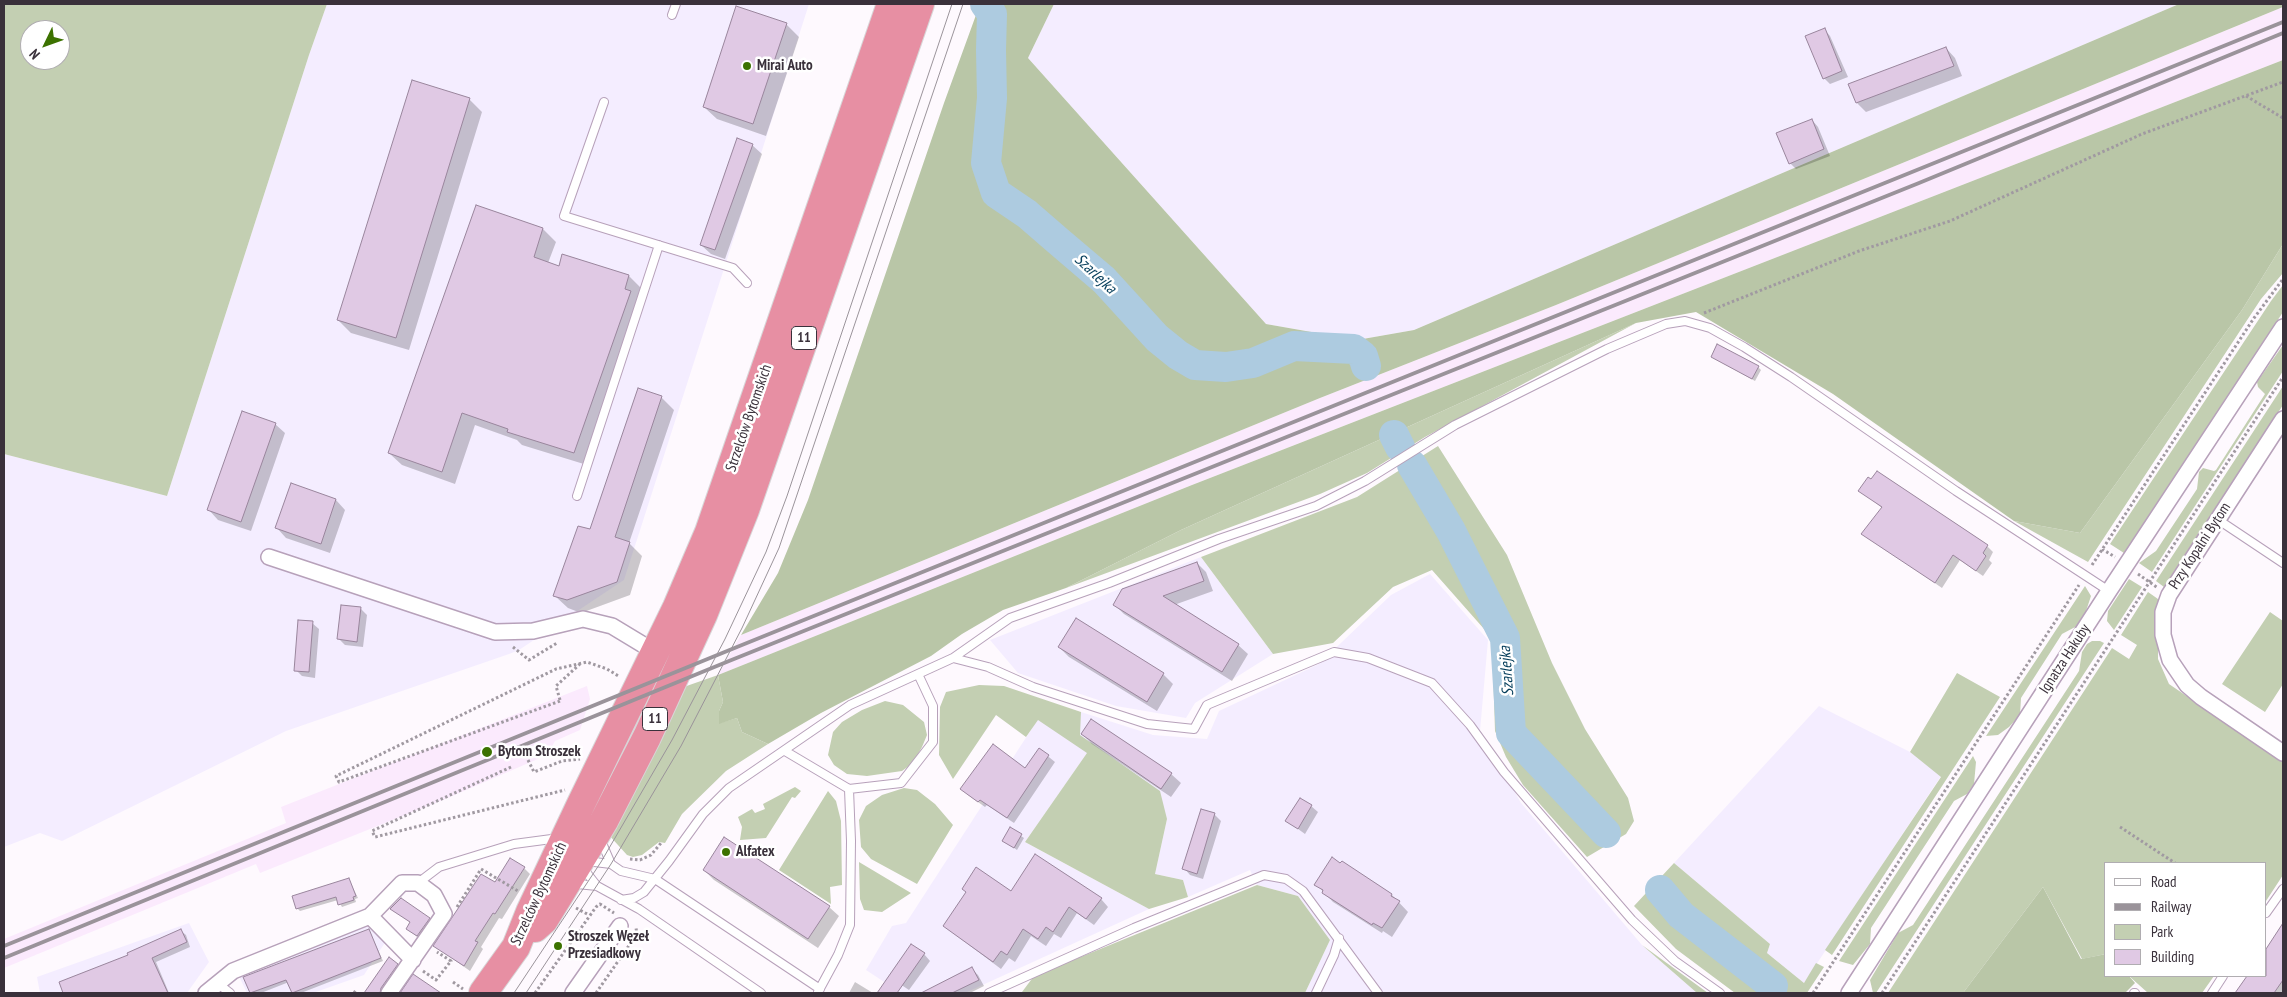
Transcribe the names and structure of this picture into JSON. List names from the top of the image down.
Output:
{
  "streets": {
    "highway": ["11", "Strzelców Bytomskich"],
    "street": ["Przy Kopalni Bytom", "Ignatza Hakuby"]
  },
  "crossings": [
    ["11", "Strzelców Bytomskich"]
  ],
  "water": ["Szarlejka"],
  "places": [
    "Mirai Auto",
    "Bytom Stroszek",
    "Alfatex",
    "Stroszek Węzeł Przesiadkowy"
  ],
  "legend": [
    "Road",
    "Railway",
    "Park",
    "Building"
  ],
  "north": "bottom left"
}
